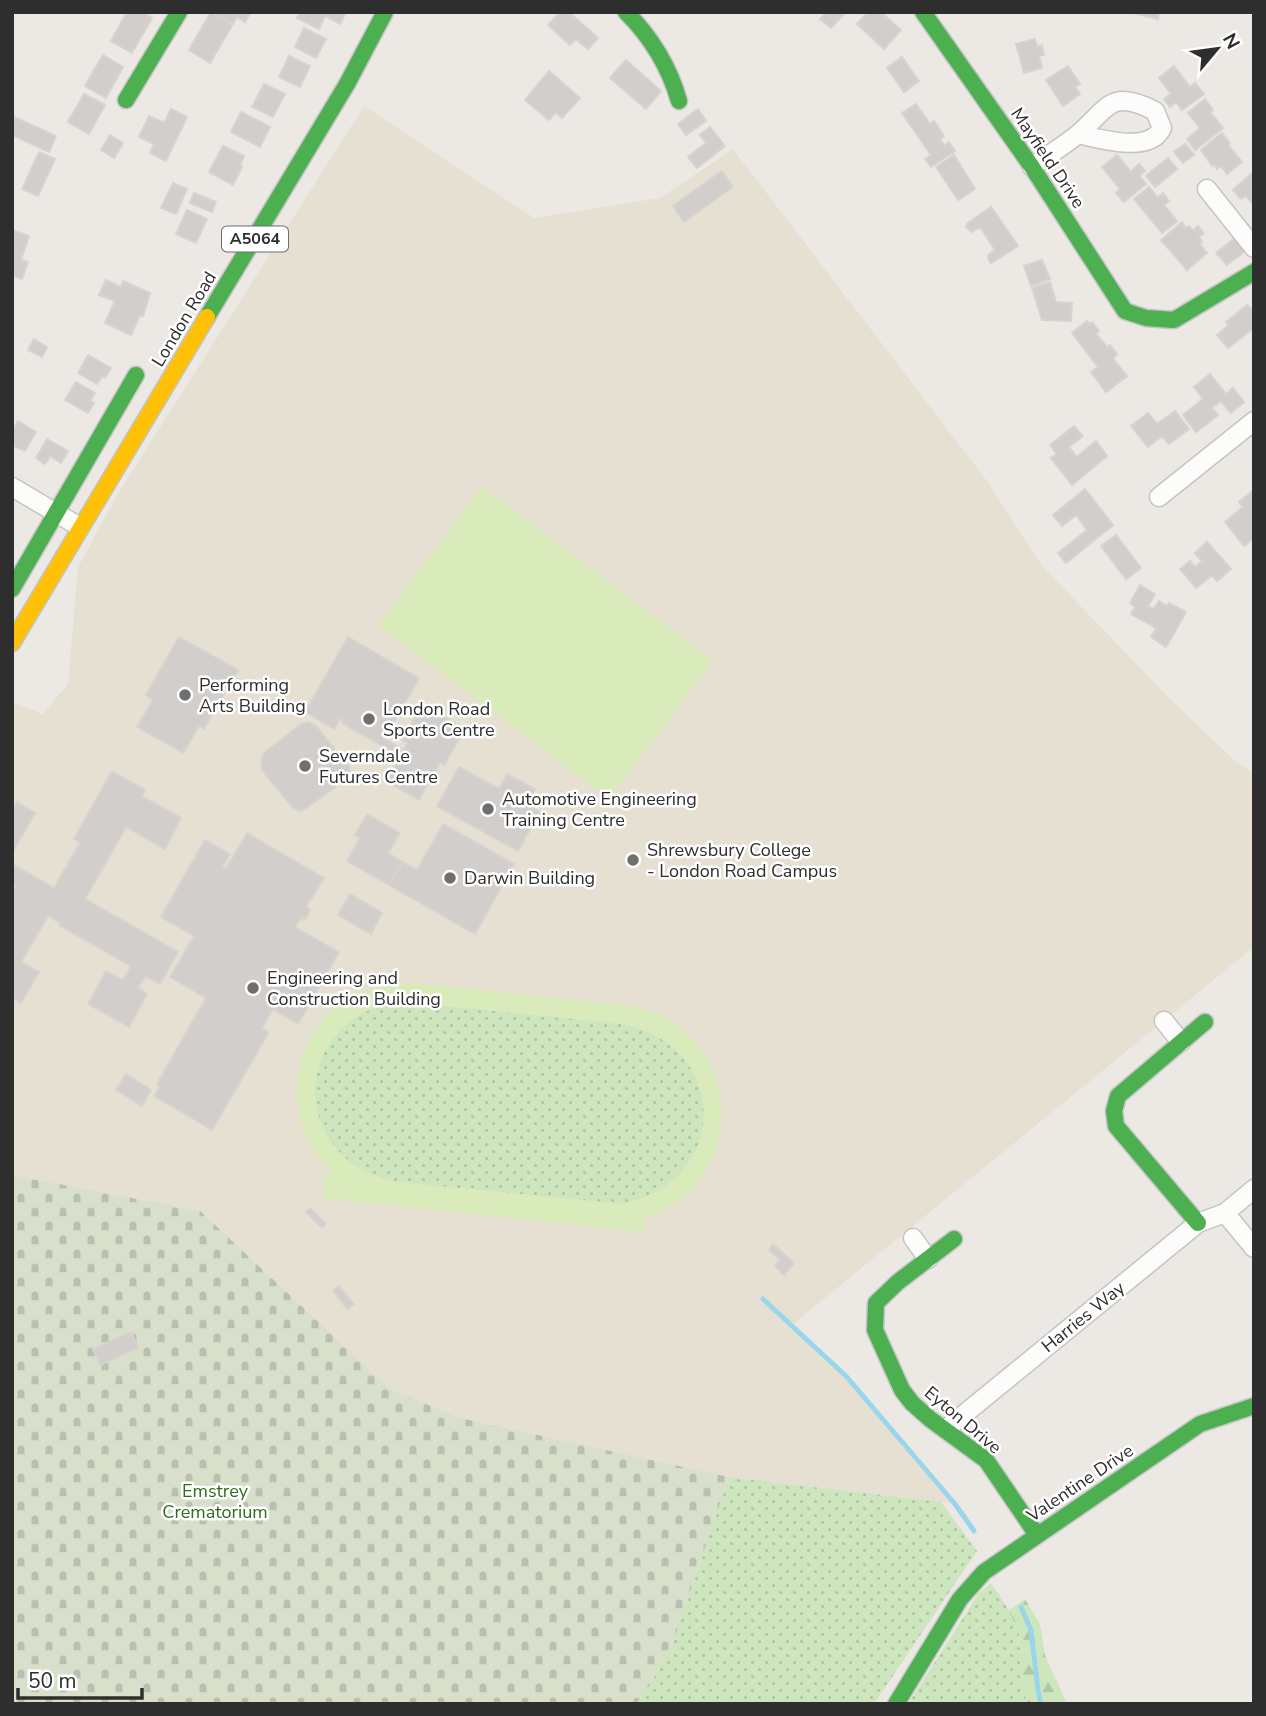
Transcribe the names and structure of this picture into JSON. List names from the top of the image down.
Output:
{
  "streets": {
    "street": [
      "Mayfield Drive",
      "A5064",
      "London Road",
      "Harries Way",
      "Eyton Drive",
      "Valentine Drive"
    ]
  },
  "crossings": [
    ["Harries Way", "Eyton Drive"],
    ["Eyton Drive", "Valentine Drive"]
  ],
  "parks": ["Emstrey Crematorium"],
  "places": [
    "Performing Arts Building",
    "London Road Sports Centre",
    "Severndale Futures Centre",
    "Automotive Engineering Training Centre",
    "Shrewsbury College - London Road Campus",
    "Darwin Building",
    "Engineering and Construction Building"
  ],
  "scale_bar": "50 m",
  "north": "top right"
}
